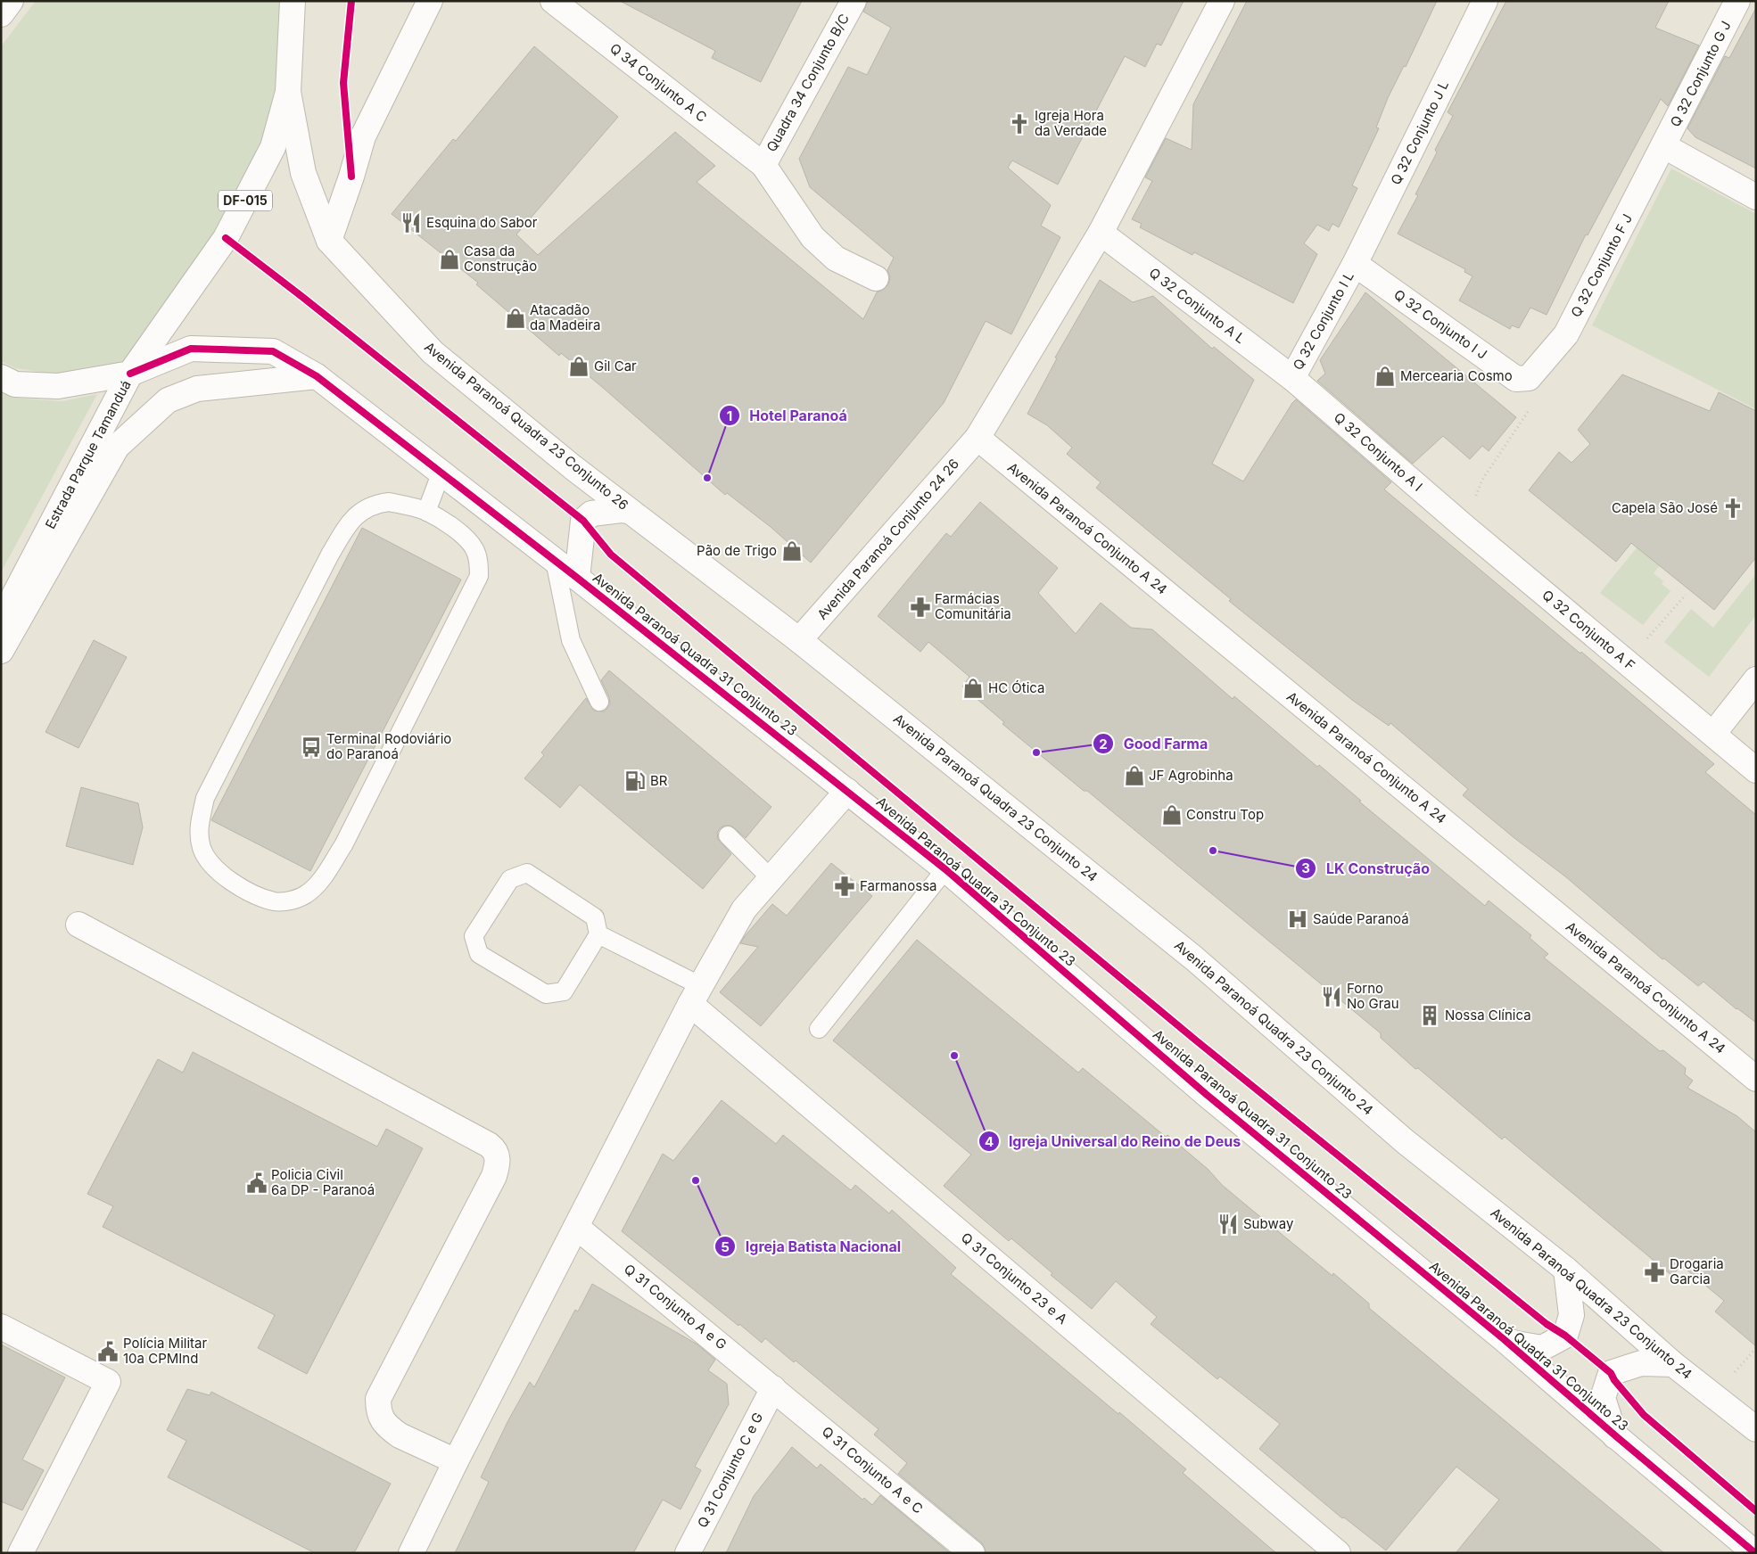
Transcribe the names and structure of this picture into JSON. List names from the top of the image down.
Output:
{
  "streets": {
    "street": [
      "Q 32 Conjunto G J",
      "Q 34 Conjunto A C",
      "Quadra 34 Conjunto B/C",
      "Q 32 Conjunto J L",
      "DF-015",
      "Q 32 Conjunto F J",
      "Q 32 Conjunto A L",
      "Q 32 Conjunto I L",
      "Q 32 Conjunto I J",
      "Avenida Paranoá Quadra 23 Conjunto 26",
      "Q 32 Conjunto A I",
      "Estrada Parque Tamanduá",
      "Avenida Paranoá Conjunto A 24",
      "Avenida Paranoá Conjunto 24 26",
      "Q 32 Conjunto A F",
      "Avenida Paranoá Quadra 31 Conjunto 23",
      "Avenida Paranoá Quadra 23 Conjunto 24",
      "Q 31 Conjunto 23 e A",
      "Q 31 Conjunto A e G",
      "Q 31 Conjunto C e G",
      "Q 31 Conjunto A e C"
    ]
  },
  "crossings": [
    ["Q 32 Conjunto G J", "Q 32 Conjunto F J"],
    ["Q 34 Conjunto A C", "Quadra 34 Conjunto B/C"],
    ["Q 32 Conjunto J L", "Q 32 Conjunto I L"],
    ["Q 32 Conjunto J L", "Q 32 Conjunto I J"],
    ["Q 32 Conjunto F J", "Q 32 Conjunto I J"],
    ["Q 32 Conjunto A L", "Q 32 Conjunto I L"],
    ["Q 32 Conjunto A L", "Q 32 Conjunto A I"],
    ["Q 32 Conjunto A L", "Avenida Paranoá Conjunto 24 26"],
    ["Q 32 Conjunto I L", "Q 32 Conjunto I J"],
    ["Q 32 Conjunto I L", "Q 32 Conjunto A I"],
    ["Avenida Paranoá Quadra 23 Conjunto 26", "Estrada Parque Tamanduá"],
    ["Avenida Paranoá Quadra 23 Conjunto 26", "Avenida Paranoá Conjunto 24 26"],
    ["Avenida Paranoá Quadra 23 Conjunto 26", "Avenida Paranoá Quadra 23 Conjunto 24"],
    ["Q 32 Conjunto A I", "Q 32 Conjunto A F"],
    ["Estrada Parque Tamanduá", "Avenida Paranoá Quadra 31 Conjunto 23"],
    ["Avenida Paranoá Conjunto A 24", "Avenida Paranoá Conjunto 24 26"],
    ["Avenida Paranoá Conjunto 24 26", "Avenida Paranoá Quadra 23 Conjunto 24"],
    ["Q 31 Conjunto A e G", "Q 31 Conjunto C e G"],
    ["Q 31 Conjunto A e G", "Q 31 Conjunto A e C"],
    ["Q 31 Conjunto C e G", "Q 31 Conjunto A e C"]
  ],
  "places": {
    "church": ["Igreja Hora da Verdade", "Capela São José"],
    "restaurant": ["Esquina do Sabor", "Forno No Grau", "Subway"],
    "shop": [
      "Casa da Construção",
      "Atacadão da Madeira",
      "Gil Car",
      "Mercearia Cosmo",
      "Pão de Trigo",
      "HC Ótica",
      "JF Agrobinha",
      "Constru Top"
    ],
    "other": [
      "Hotel Paranoá",
      "Good Farma",
      "LK Construção",
      "Igreja Universal do Reino de Deus",
      "Igreja Batista Nacional"
    ],
    "pharmacy": ["Farmácias Comunitária", "Farmanossa", "Drogaria Garcia"],
    "bus stop": ["Terminal Rodoviário do Paranoá"],
    "fuel station": ["BR"],
    "hospital": ["Saúde Paranoá"],
    "building": ["Nossa Clínica"],
    "public building": ["Policia Civil 6a DP - Paranoá", "Polícia Militar 10a CPMInd"]
  }
}
